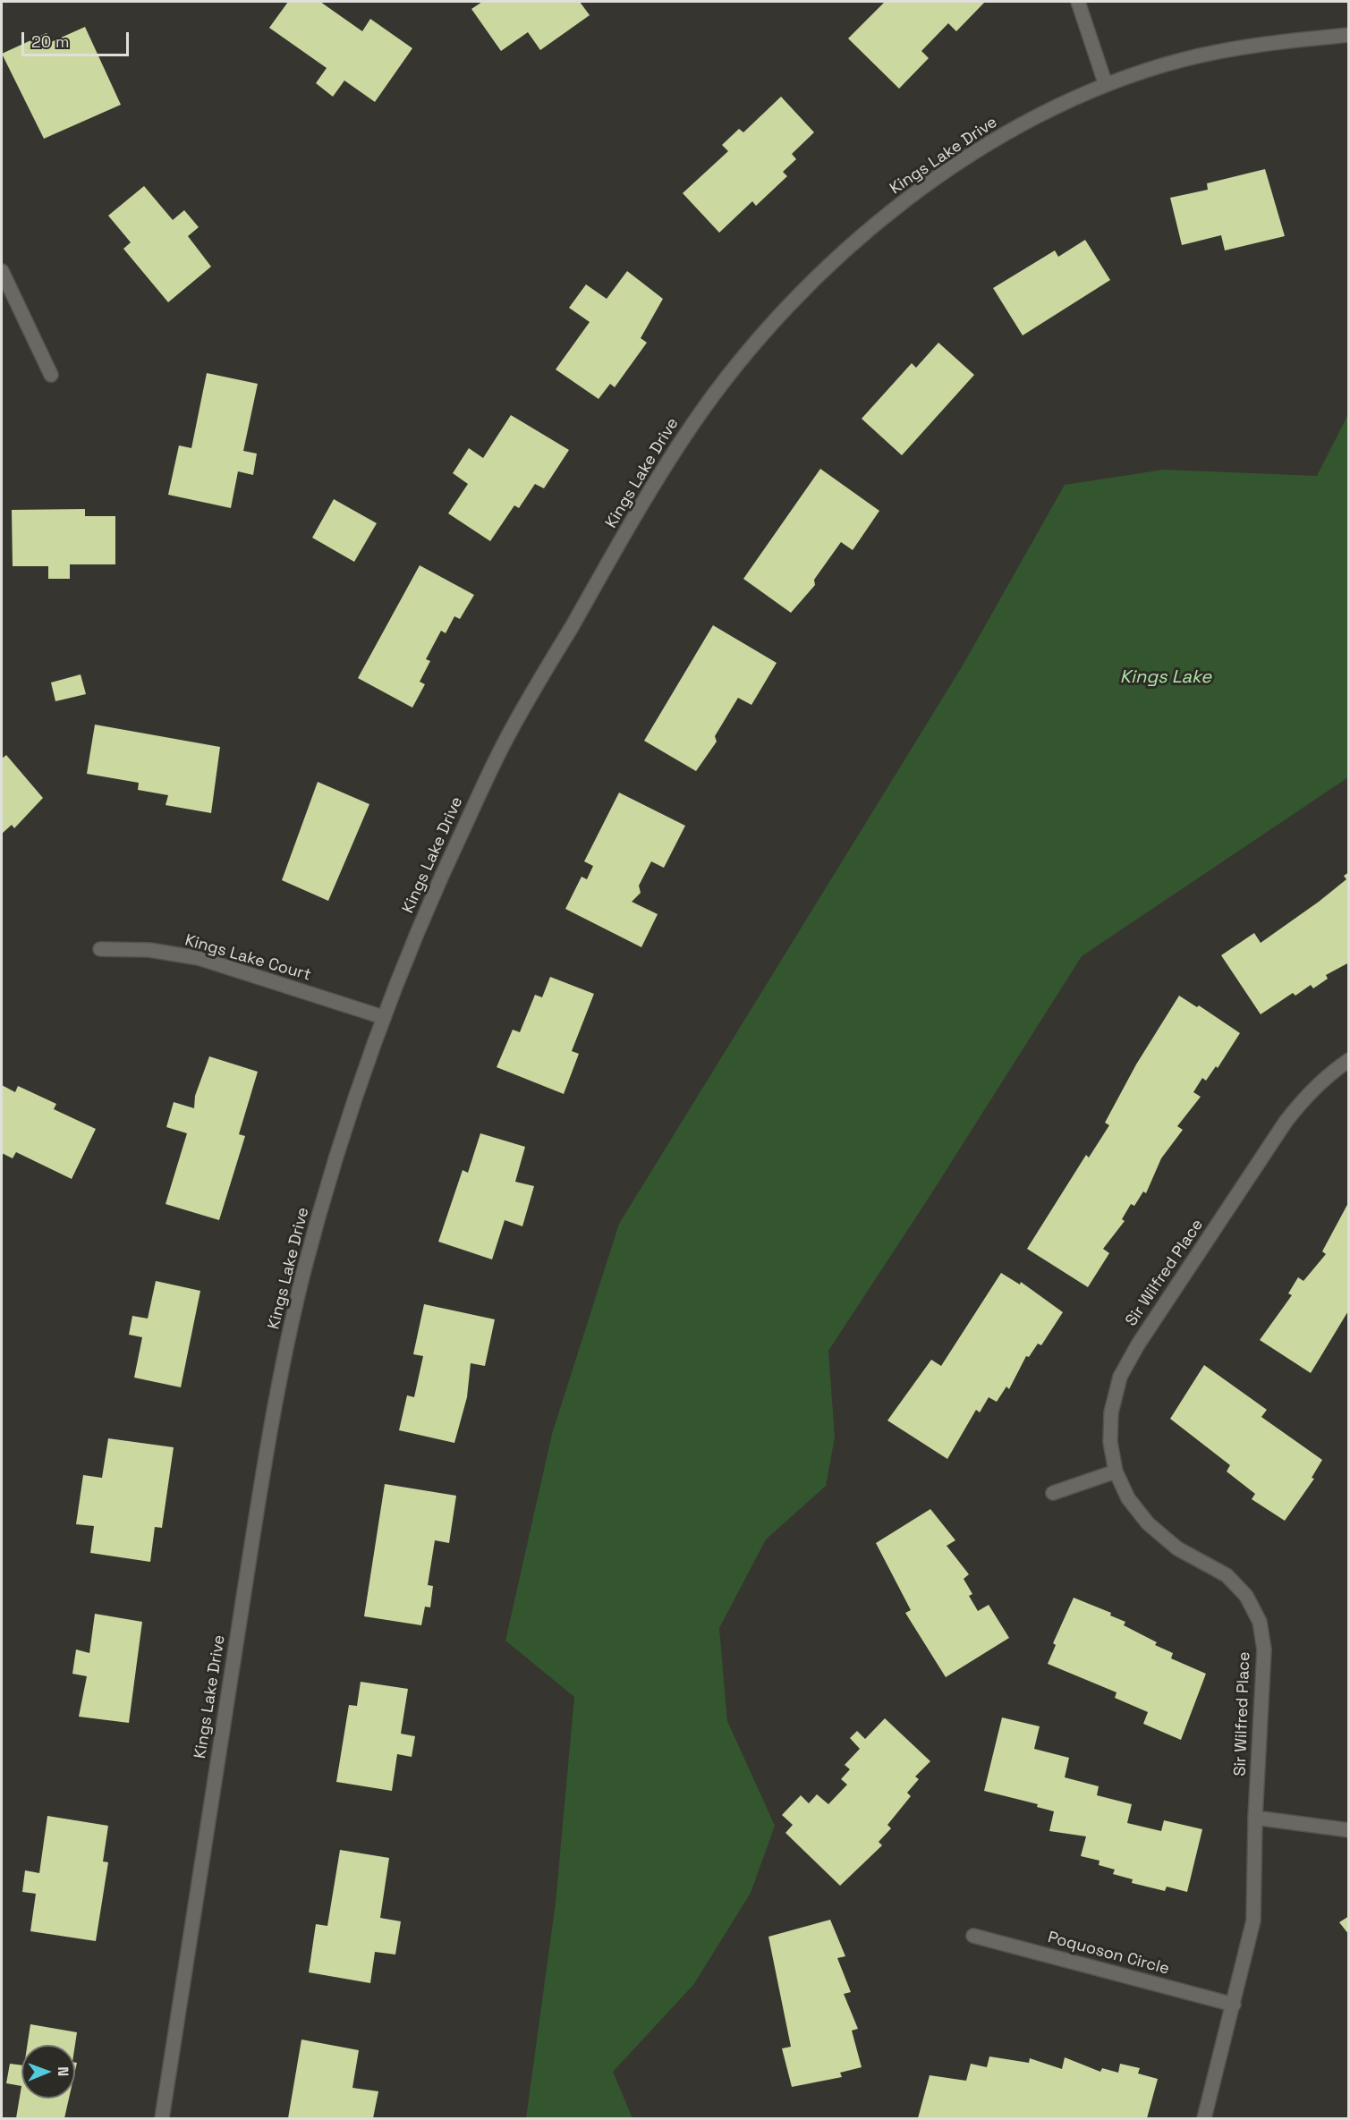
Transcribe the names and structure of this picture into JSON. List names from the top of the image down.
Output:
{
  "streets": {
    "street": [
      "Kings Lake Drive",
      "Kings Lake Court",
      "Sir Wilfred Place",
      "Poquoson Circle"
    ]
  },
  "crossings": [
    ["Kings Lake Drive", "Kings Lake Court"],
    ["Sir Wilfred Place", "Poquoson Circle"]
  ],
  "water": ["Kings Lake"],
  "scale_bar": "20 m",
  "north": "right"
}
